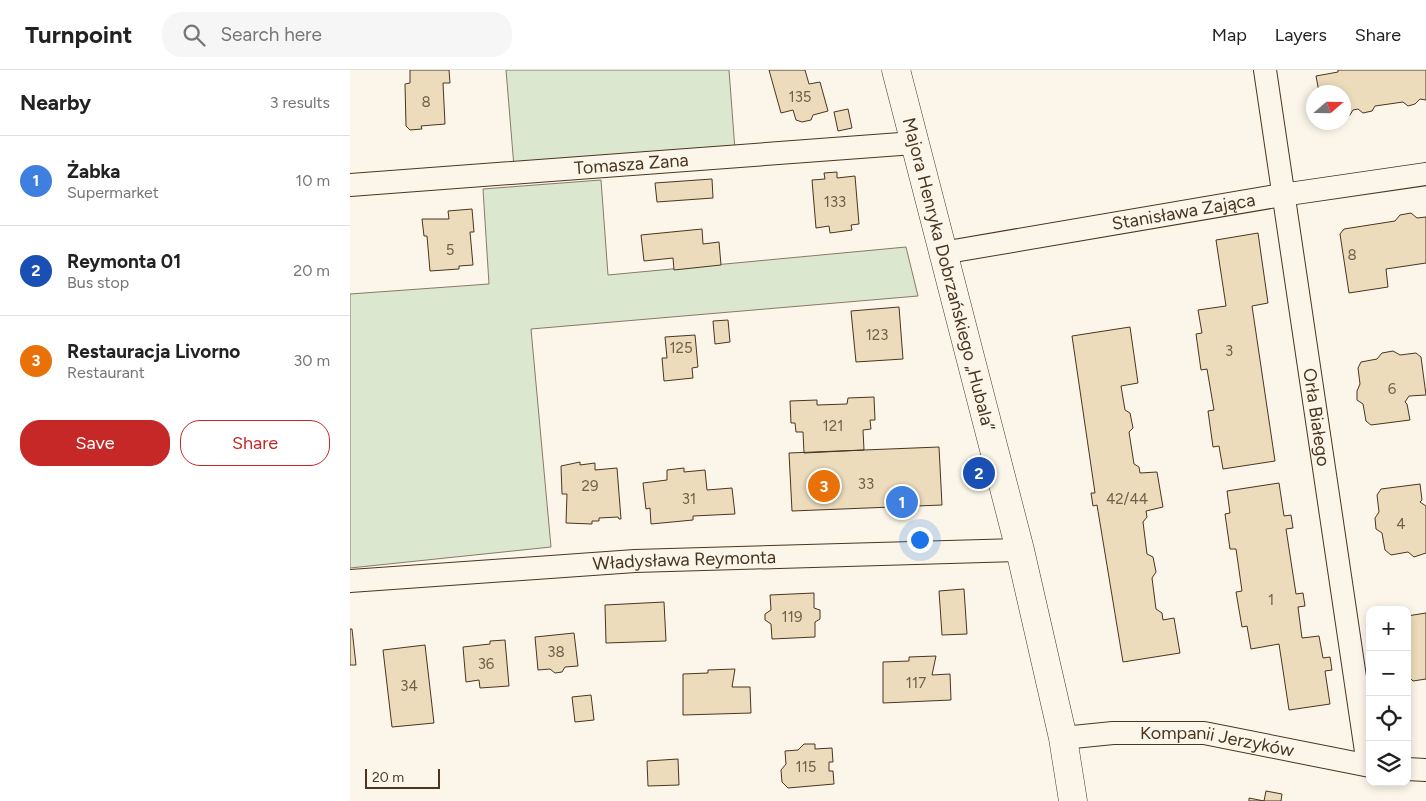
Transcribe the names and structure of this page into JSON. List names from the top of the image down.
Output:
{
  "streets": {
    "street": [
      "Tomasza Zana",
      "Stanisława Zająca",
      "Majora Henryka Dobrzańskiego „Hubala”",
      "Orła Białego",
      "Władysława Reymonta",
      "Kompanii Jerzyków"
    ]
  },
  "crossings": [
    ["Tomasza Zana", "Majora Henryka Dobrzańskiego „Hubala”"],
    ["Stanisława Zająca", "Majora Henryka Dobrzańskiego „Hubala”"],
    ["Stanisława Zająca", "Orła Białego"],
    ["Majora Henryka Dobrzańskiego „Hubala”", "Władysława Reymonta"],
    ["Majora Henryka Dobrzańskiego „Hubala”", "Kompanii Jerzyków"]
  ],
  "house_numbers": [
    "135",
    "8",
    "133",
    "5",
    "8",
    "123",
    "125",
    "3",
    "6",
    "121",
    "33",
    "29",
    "31",
    "42/44",
    "4",
    "1",
    "119",
    "38",
    "36",
    "117",
    "34",
    "115"
  ],
  "scale_bar": "20 m",
  "north": "right",
  "page": {
    "header": "Turnpoint",
    "search": "Search here",
    "nav": ["Map", "Layers", "Share"],
    "heading": ["Nearby", "3 results"],
    "list": [
      {
        "mark": "1",
        "name": "Żabka",
        "note": "Supermarket",
        "value": "10 m"
      },
      {
        "mark": "2",
        "name": "Reymonta 01",
        "note": "Bus stop",
        "value": "20 m"
      },
      {
        "mark": "3",
        "name": "Restauracja Livorno",
        "note": "Restaurant",
        "value": "30 m"
      }
    ],
    "buttons": ["Save", "Share"],
    "pins": ["2", "3", "1"],
    "map_buttons": ["+", "−"],
    "scale": "20 m"
  }
}
